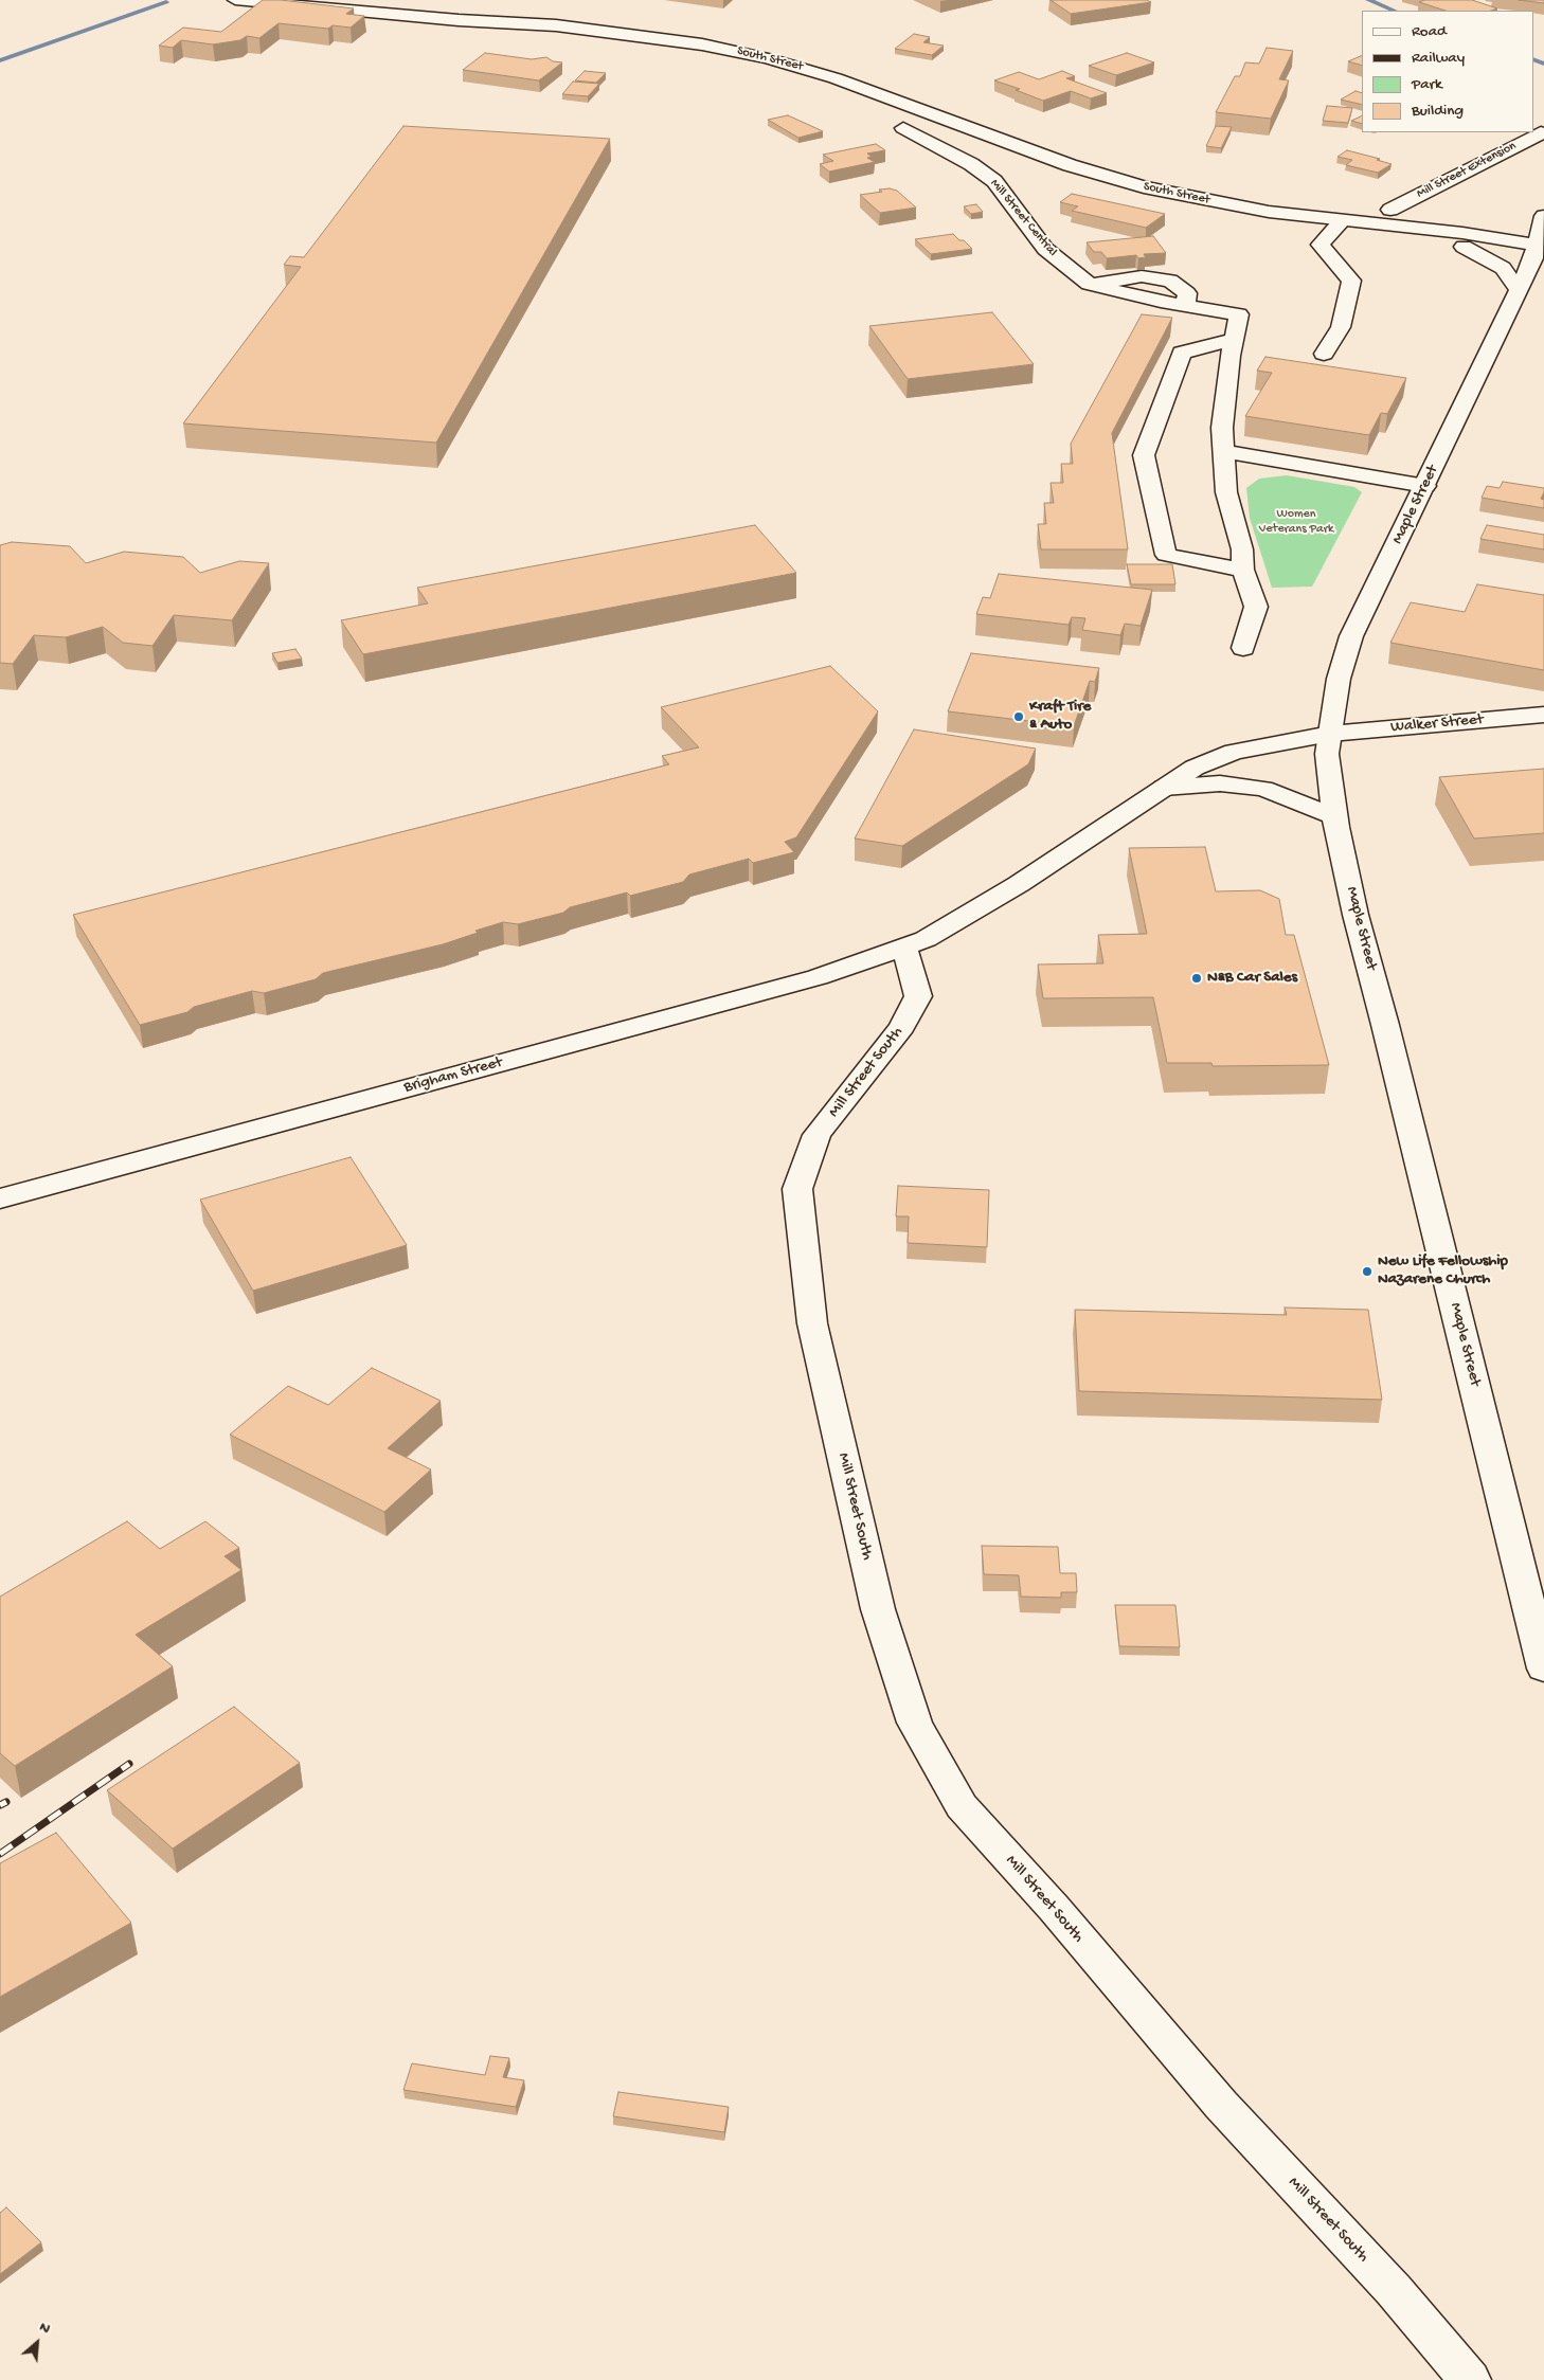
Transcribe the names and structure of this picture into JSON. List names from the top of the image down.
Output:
{
  "streets": {
    "street": [
      "South Street",
      "Mill Street Extension",
      "Mill Street Central",
      "Maple Street",
      "Walker Street",
      "Mill Street South",
      "Brigham Street"
    ]
  },
  "crossings": [
    ["South Street", "Maple Street"],
    ["Maple Street", "Walker Street"],
    ["Mill Street South", "Brigham Street"]
  ],
  "parks": ["Women Veterans Park"],
  "places": ["Kraft Tire & Auto", "N&B Car Sales", "New Life Fellowship Nazarene Church"],
  "legend": [
    "Road",
    "Railway",
    "Park",
    "Building"
  ],
  "north": "top right"
}
